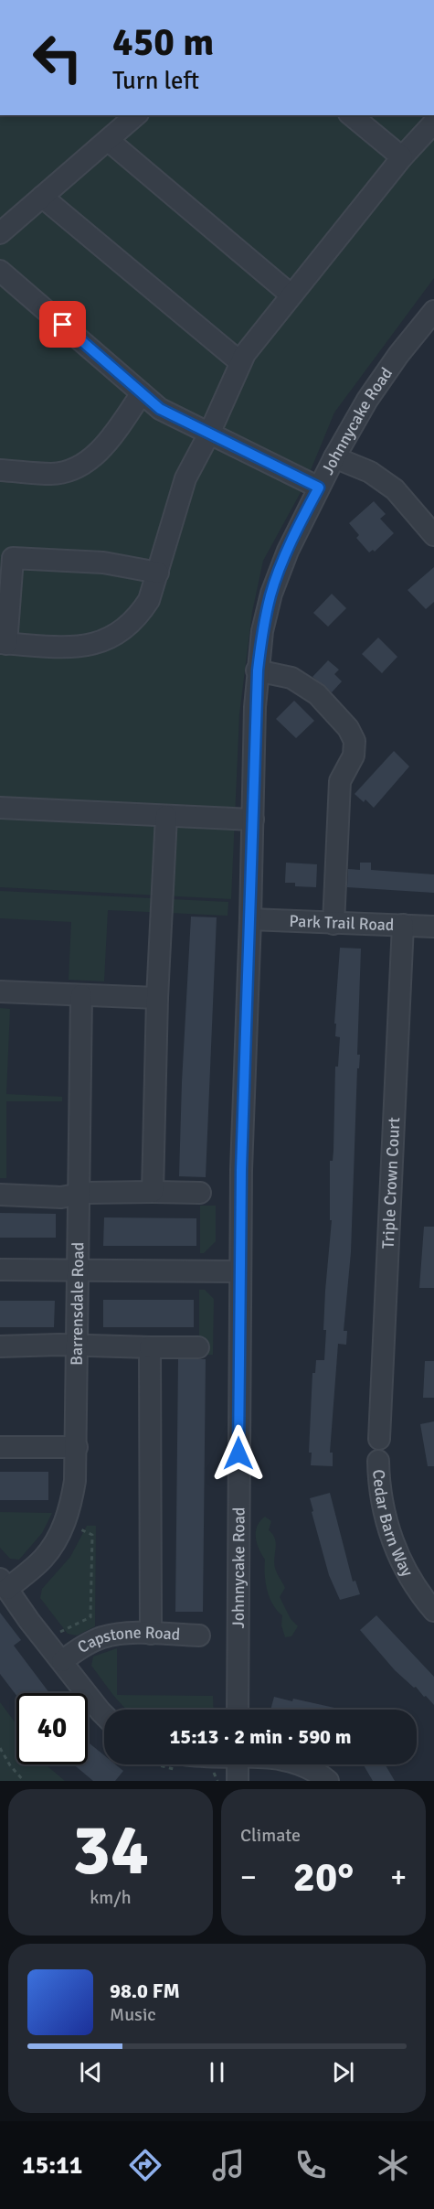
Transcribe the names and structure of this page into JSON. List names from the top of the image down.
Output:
{
  "streets": {
    "street": [
      "Johnnycake Road",
      "Park Trail Road",
      "Triple Crown Court",
      "Barrensdale Road",
      "Cedar Barn Way",
      "Capstone Road"
    ]
  },
  "crossings": [
    ["Johnnycake Road", "Park Trail Road"],
    ["Park Trail Road", "Triple Crown Court"]
  ],
  "page": {
    "turn": ["450 m", "Turn left"],
    "limit": "40",
    "trip": "15:13 · 2 min · 590 m",
    "tile": [
      ["34", "km/h"],
      "Climate"
    ],
    "heat": ["−", "20°", "+"],
    "song": ["98.0 FM", "Music"],
    "tabs": "15:11"
  }
}
